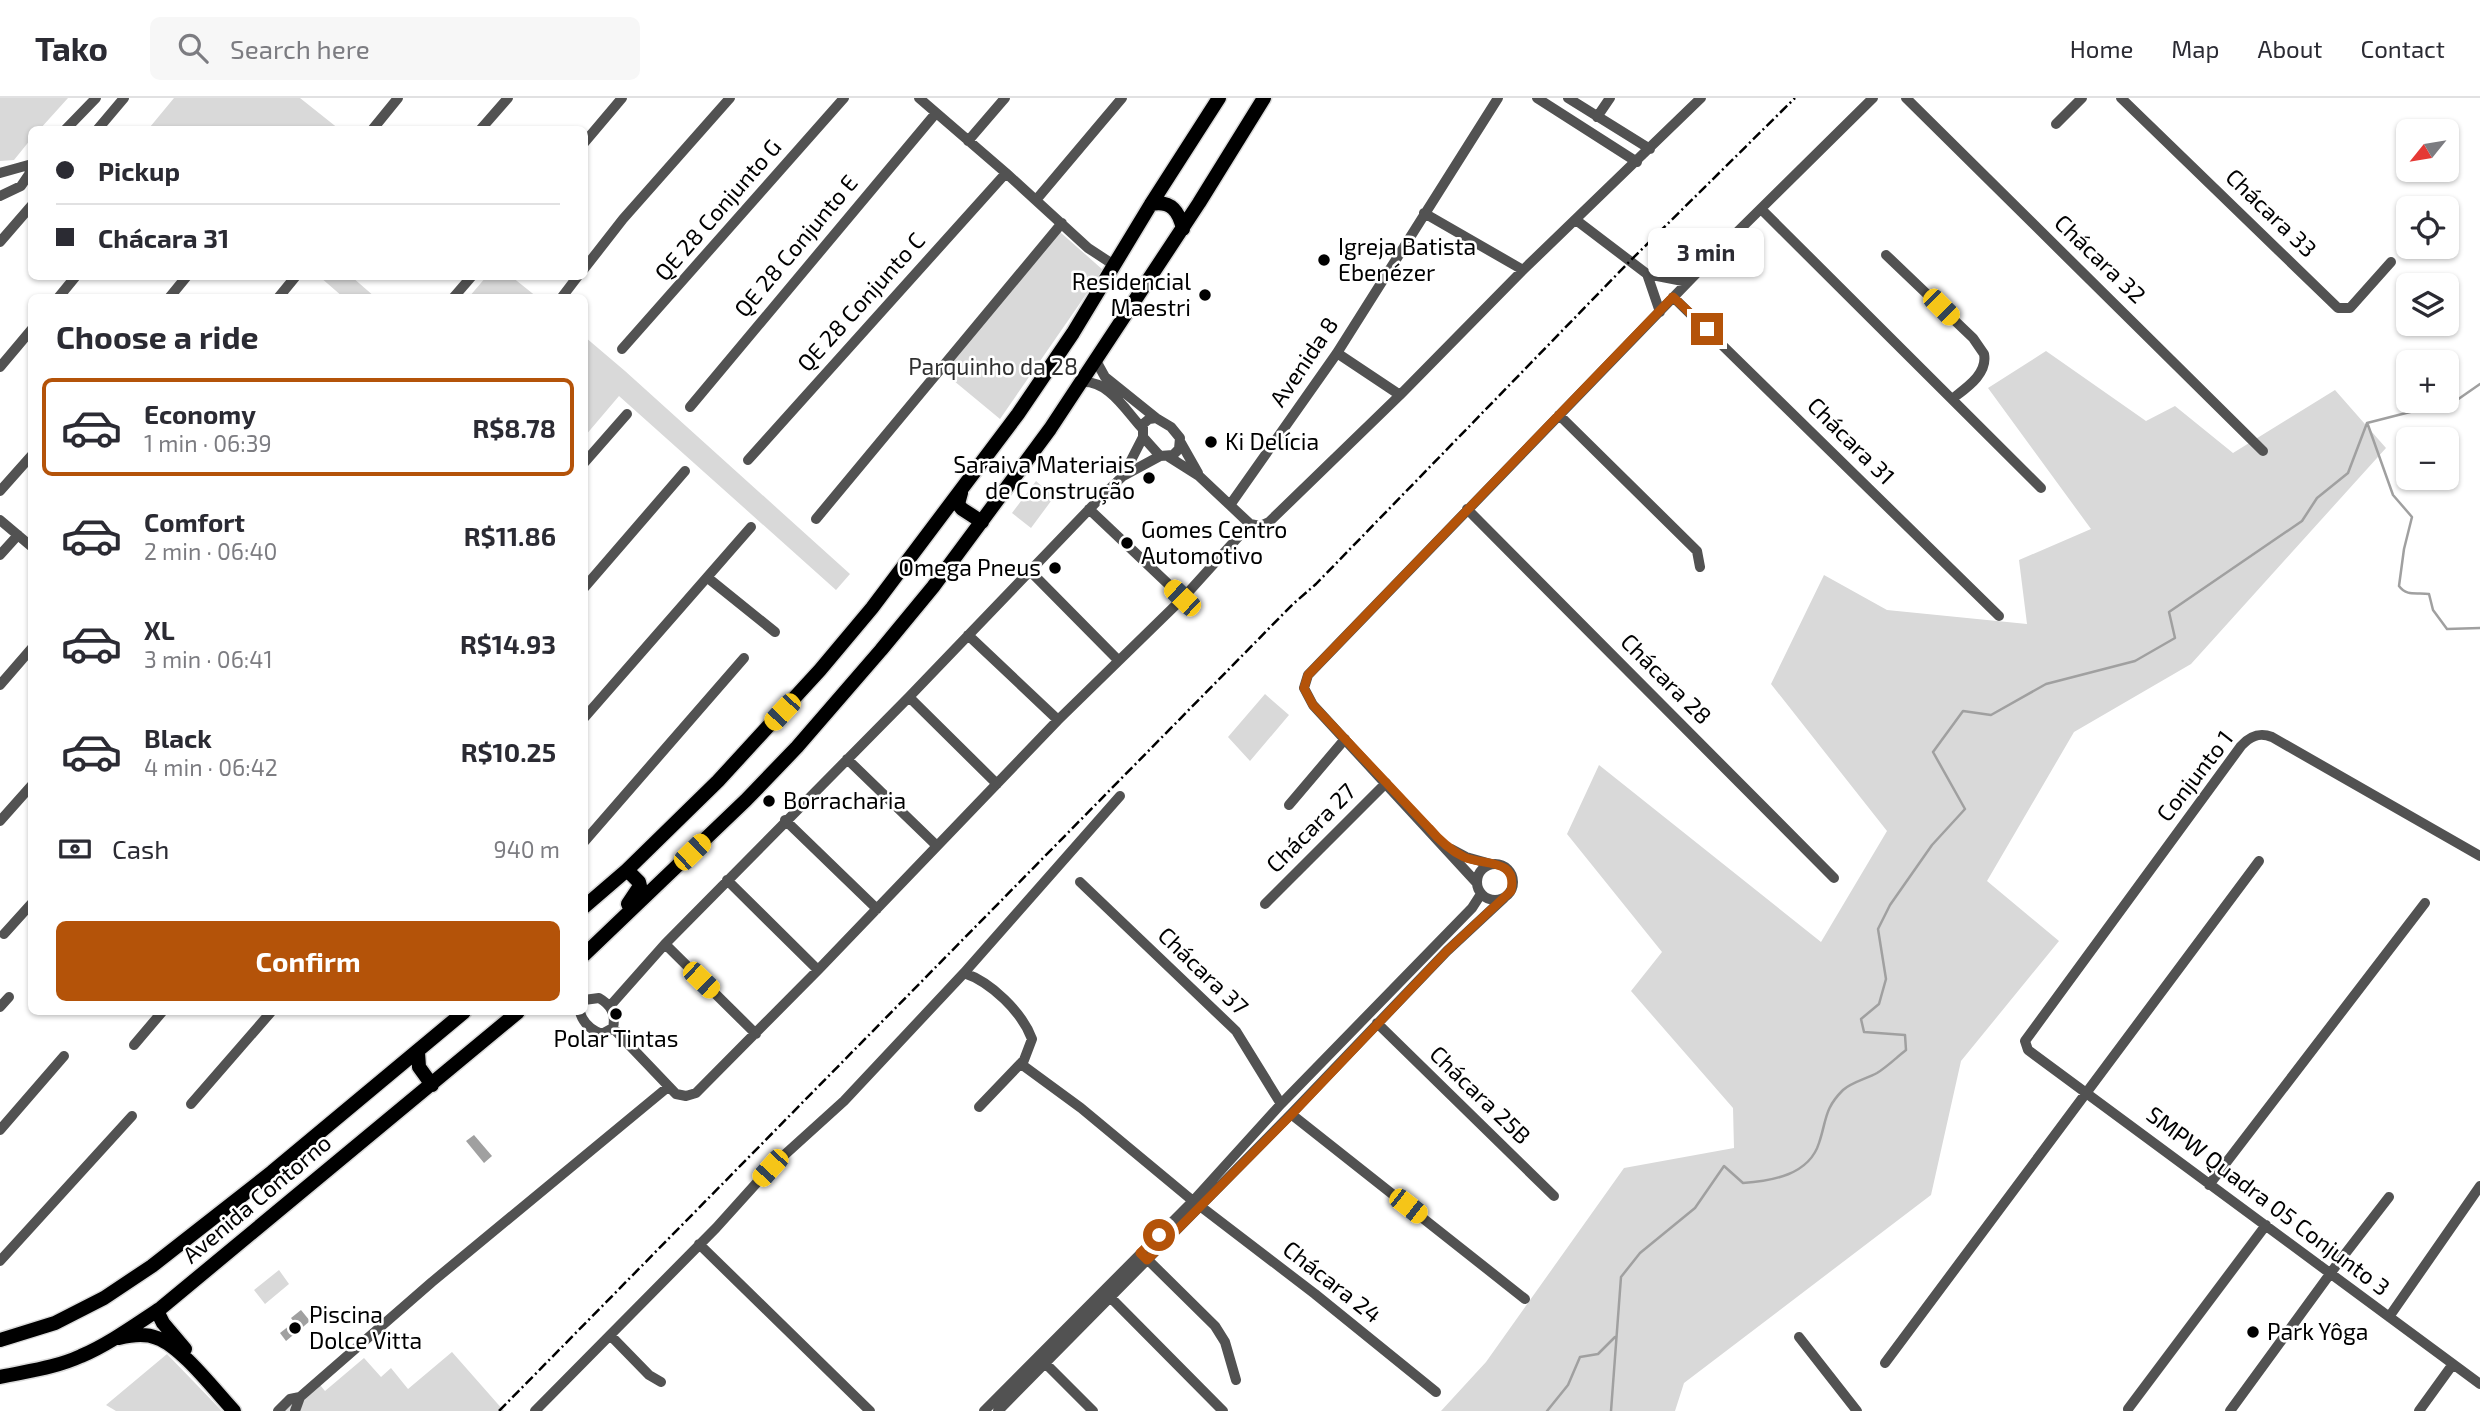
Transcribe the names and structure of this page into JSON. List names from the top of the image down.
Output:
{
  "streets": {
    "main road": ["Avenida Contorno"],
    "street": [
      "QE 28 Conjunto G",
      "Chácara 33",
      "QE 28 Conjunto E",
      "Chácara 32",
      "QE 28 Conjunto C",
      "Avenida 8",
      "Chácara 31",
      "Chácara 28",
      "Conjunto 1",
      "Chácara 27",
      "Chácara 37",
      "Chácara 25B",
      "SMPW Quadra 05 Conjunto 3",
      "Chácara 24"
    ]
  },
  "crossings": [
    ["Conjunto 1", "SMPW Quadra 05 Conjunto 3"]
  ],
  "parks": ["Parquinho da 28"],
  "places": [
    "Igreja Batista Ebenézer",
    "Residencial Maestri",
    "Ki Delícia",
    "Saraiva Materiais de Construção",
    "Gomes Centro Automotivo",
    "Omega Pneus",
    "Borracharia",
    "Polar Tintas",
    "Piscina Dolce Vitta",
    "Park Yôga"
  ],
  "north": "bottom left",
  "page": {
    "header": "Tako",
    "search": "Search here",
    "nav": [
      "Home",
      "Map",
      "About",
      "Contact"
    ],
    "map_buttons": ["+", "−"],
    "banner": ["Pickup", "Chácara 31"],
    "bubble": "3 min",
    "heading": "Choose a ride",
    "list": [
      {
        "name": "Economy",
        "note": "1 min · 06:39",
        "value": "R$8.78"
      },
      {
        "name": "Comfort",
        "note": "2 min · 06:40",
        "value": "R$11.86"
      },
      {
        "name": "XL",
        "note": "3 min · 06:41",
        "value": "R$14.93"
      },
      {
        "name": "Black",
        "note": "4 min · 06:42",
        "value": "R$10.25"
      }
    ],
    "pay": ["Cash", "940 m"],
    "buttons": "Confirm"
  }
}
